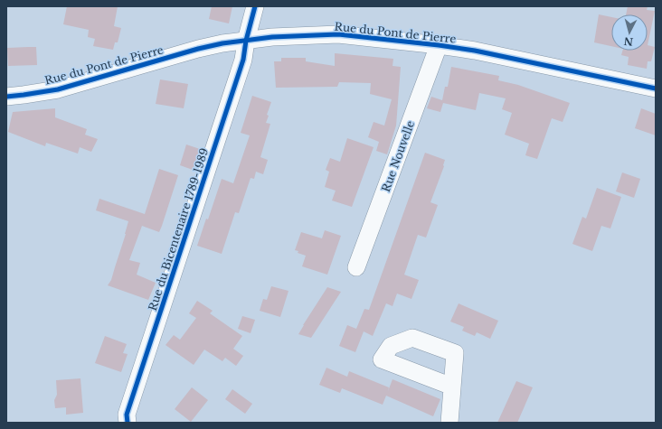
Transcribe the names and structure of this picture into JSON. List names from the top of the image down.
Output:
{
  "streets": {
    "street": ["Rue du Pont de Pierre", "Rue Nouvelle", "Rue du Bicentenaire 1789-1989"]
  },
  "crossings": [
    ["Rue du Pont de Pierre", "Rue Nouvelle"],
    ["Rue du Pont de Pierre", "Rue du Bicentenaire 1789-1989"]
  ],
  "north": "bottom"
}
